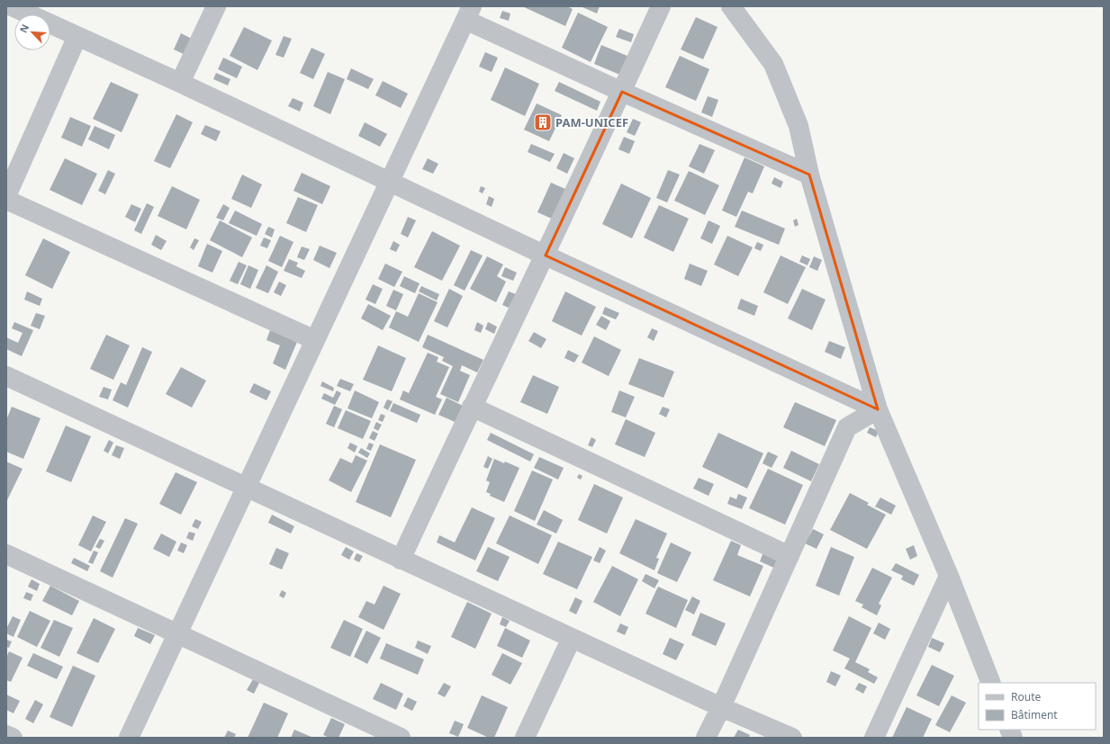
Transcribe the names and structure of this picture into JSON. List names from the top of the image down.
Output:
{
  "places": {
    "building": ["PAM-UNICEF"]
  },
  "legend": ["Route", "Bâtiment"],
  "north": "top left"
}
